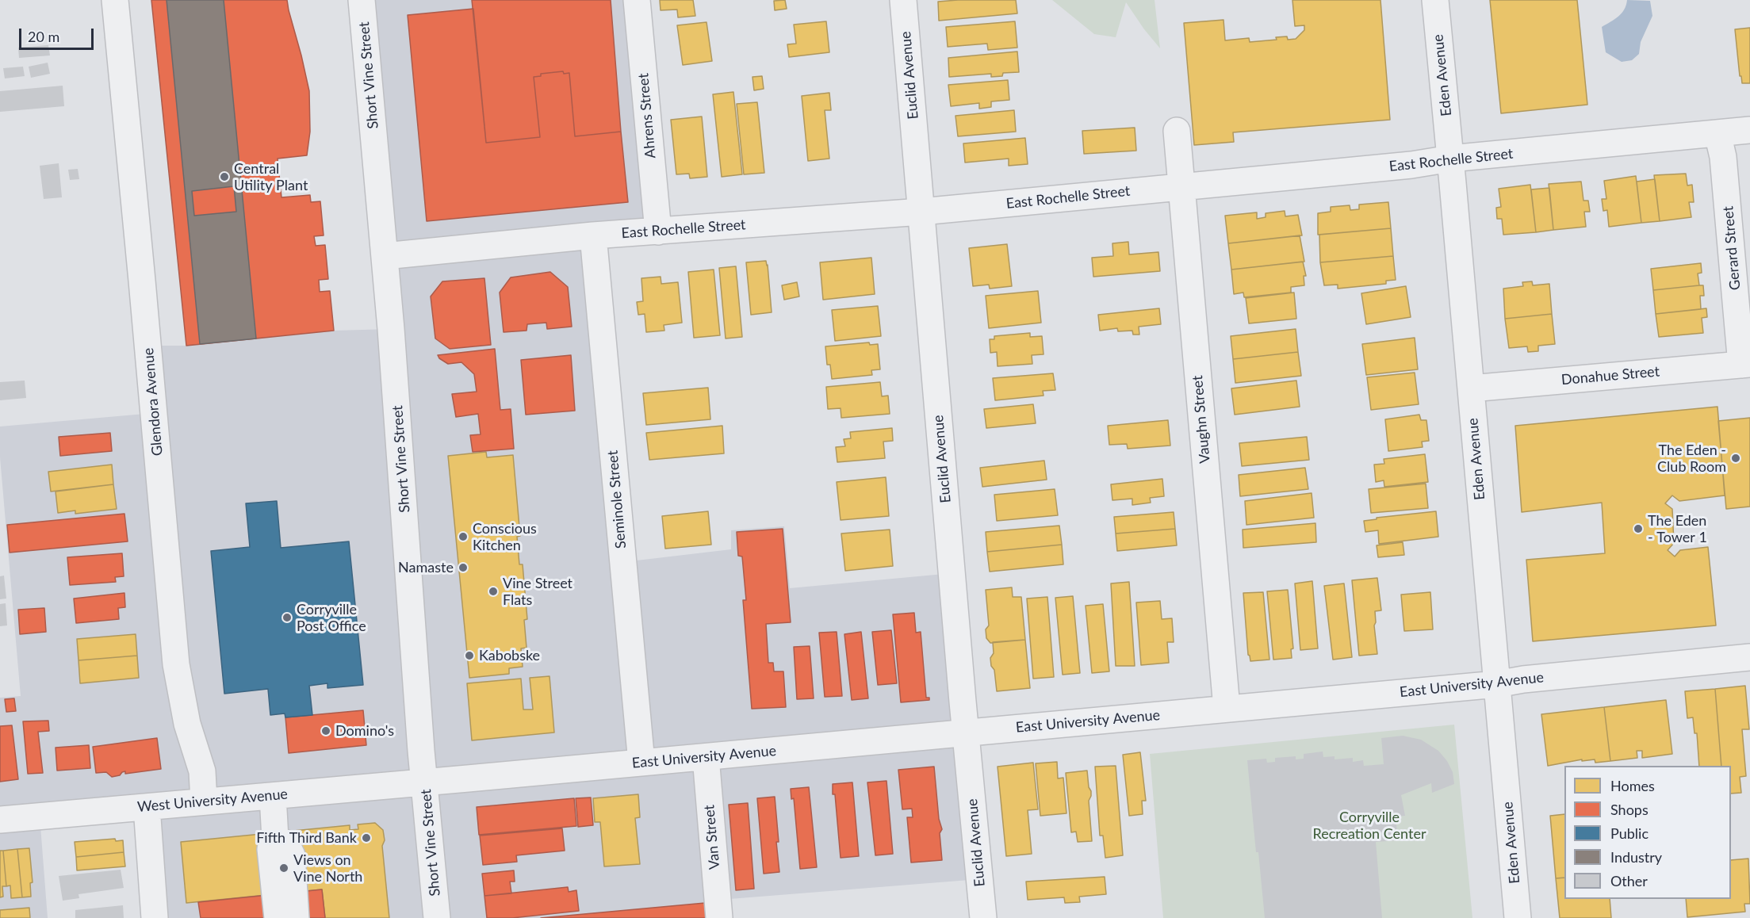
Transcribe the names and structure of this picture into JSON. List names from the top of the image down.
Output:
{
  "streets": {
    "street": [
      "Short Vine Street",
      "Euclid Avenue",
      "Eden Avenue",
      "Ahrens Street",
      "East Rochelle Street",
      "Gerard Street",
      "Donahue Street",
      "Glendora Avenue",
      "Vaughn Street",
      "Seminole Street",
      "East University Avenue",
      "West University Avenue",
      "Van Street"
    ]
  },
  "crossings": [
    ["Short Vine Street", "East Rochelle Street"],
    ["Short Vine Street", "East University Avenue"],
    ["Short Vine Street", "West University Avenue"],
    ["Euclid Avenue", "East Rochelle Street"],
    ["Euclid Avenue", "East University Avenue"],
    ["Eden Avenue", "East Rochelle Street"],
    ["Eden Avenue", "Donahue Street"],
    ["Eden Avenue", "East University Avenue"],
    ["Ahrens Street", "East Rochelle Street"],
    ["East Rochelle Street", "Gerard Street"],
    ["East Rochelle Street", "Vaughn Street"],
    ["East Rochelle Street", "Seminole Street"],
    ["Gerard Street", "Donahue Street"],
    ["Glendora Avenue", "West University Avenue"],
    ["Vaughn Street", "East University Avenue"],
    ["Seminole Street", "East University Avenue"],
    ["East University Avenue", "West University Avenue"],
    ["East University Avenue", "Van Street"]
  ],
  "parks": ["Corryville Recreation Center"],
  "places": [
    "Central Utility Plant",
    "The Eden - Club Room",
    "The Eden - Tower 1",
    "Conscious Kitchen",
    "Namaste",
    "Vine Street Flats",
    "Corryville Post Office",
    "Kabobske",
    "Domino's",
    "Fifth Third Bank",
    "Views on Vine North"
  ],
  "legend": [
    "Homes",
    "Shops",
    "Public",
    "Industry",
    "Other"
  ],
  "scale_bar": "20 m"
}
